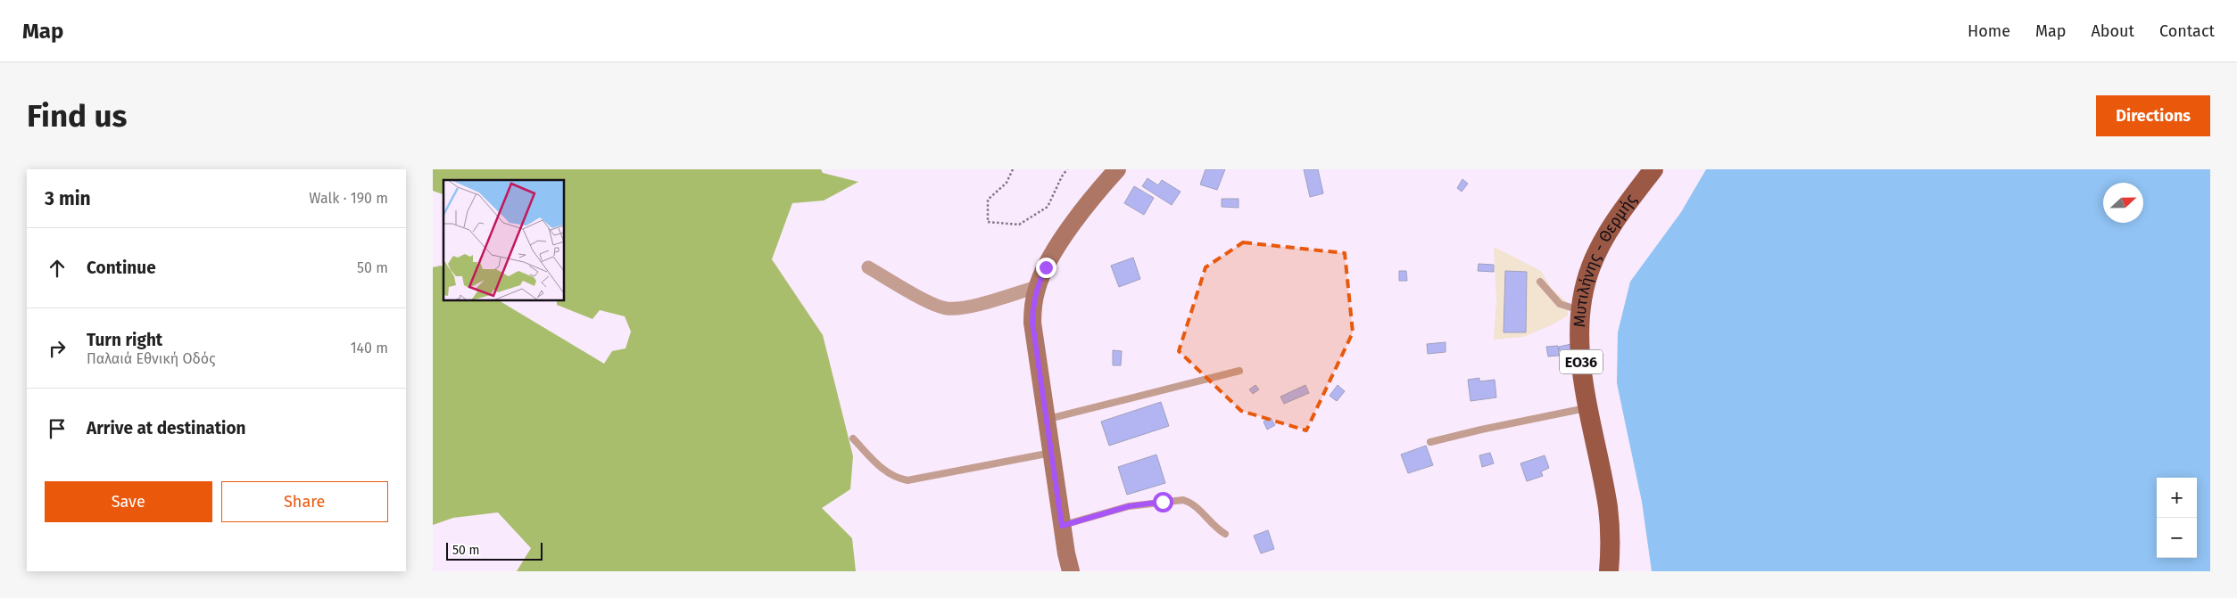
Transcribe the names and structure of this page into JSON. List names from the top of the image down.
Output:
{
  "streets": {
    "main road": ["Μυτιλήνης - Θερμής", "ΕΟ36"]
  },
  "scale_bar": "50 m",
  "north": "right",
  "page": {
    "header": "Map",
    "nav": [
      "Home",
      "Map",
      "About",
      "Contact"
    ],
    "buttons": [
      "Directions",
      ["Save", "Share"]
    ],
    "title": "Find us",
    "heading": ["3 min", "Walk · 190 m"],
    "list": [
      ["Continue", "50 m"],
      ["Turn right", "Παλαιά Εθνική Οδός", "140 m"],
      "Arrive at destination"
    ],
    "map_buttons": ["+", "−"],
    "scale": "50 m"
  }
}
